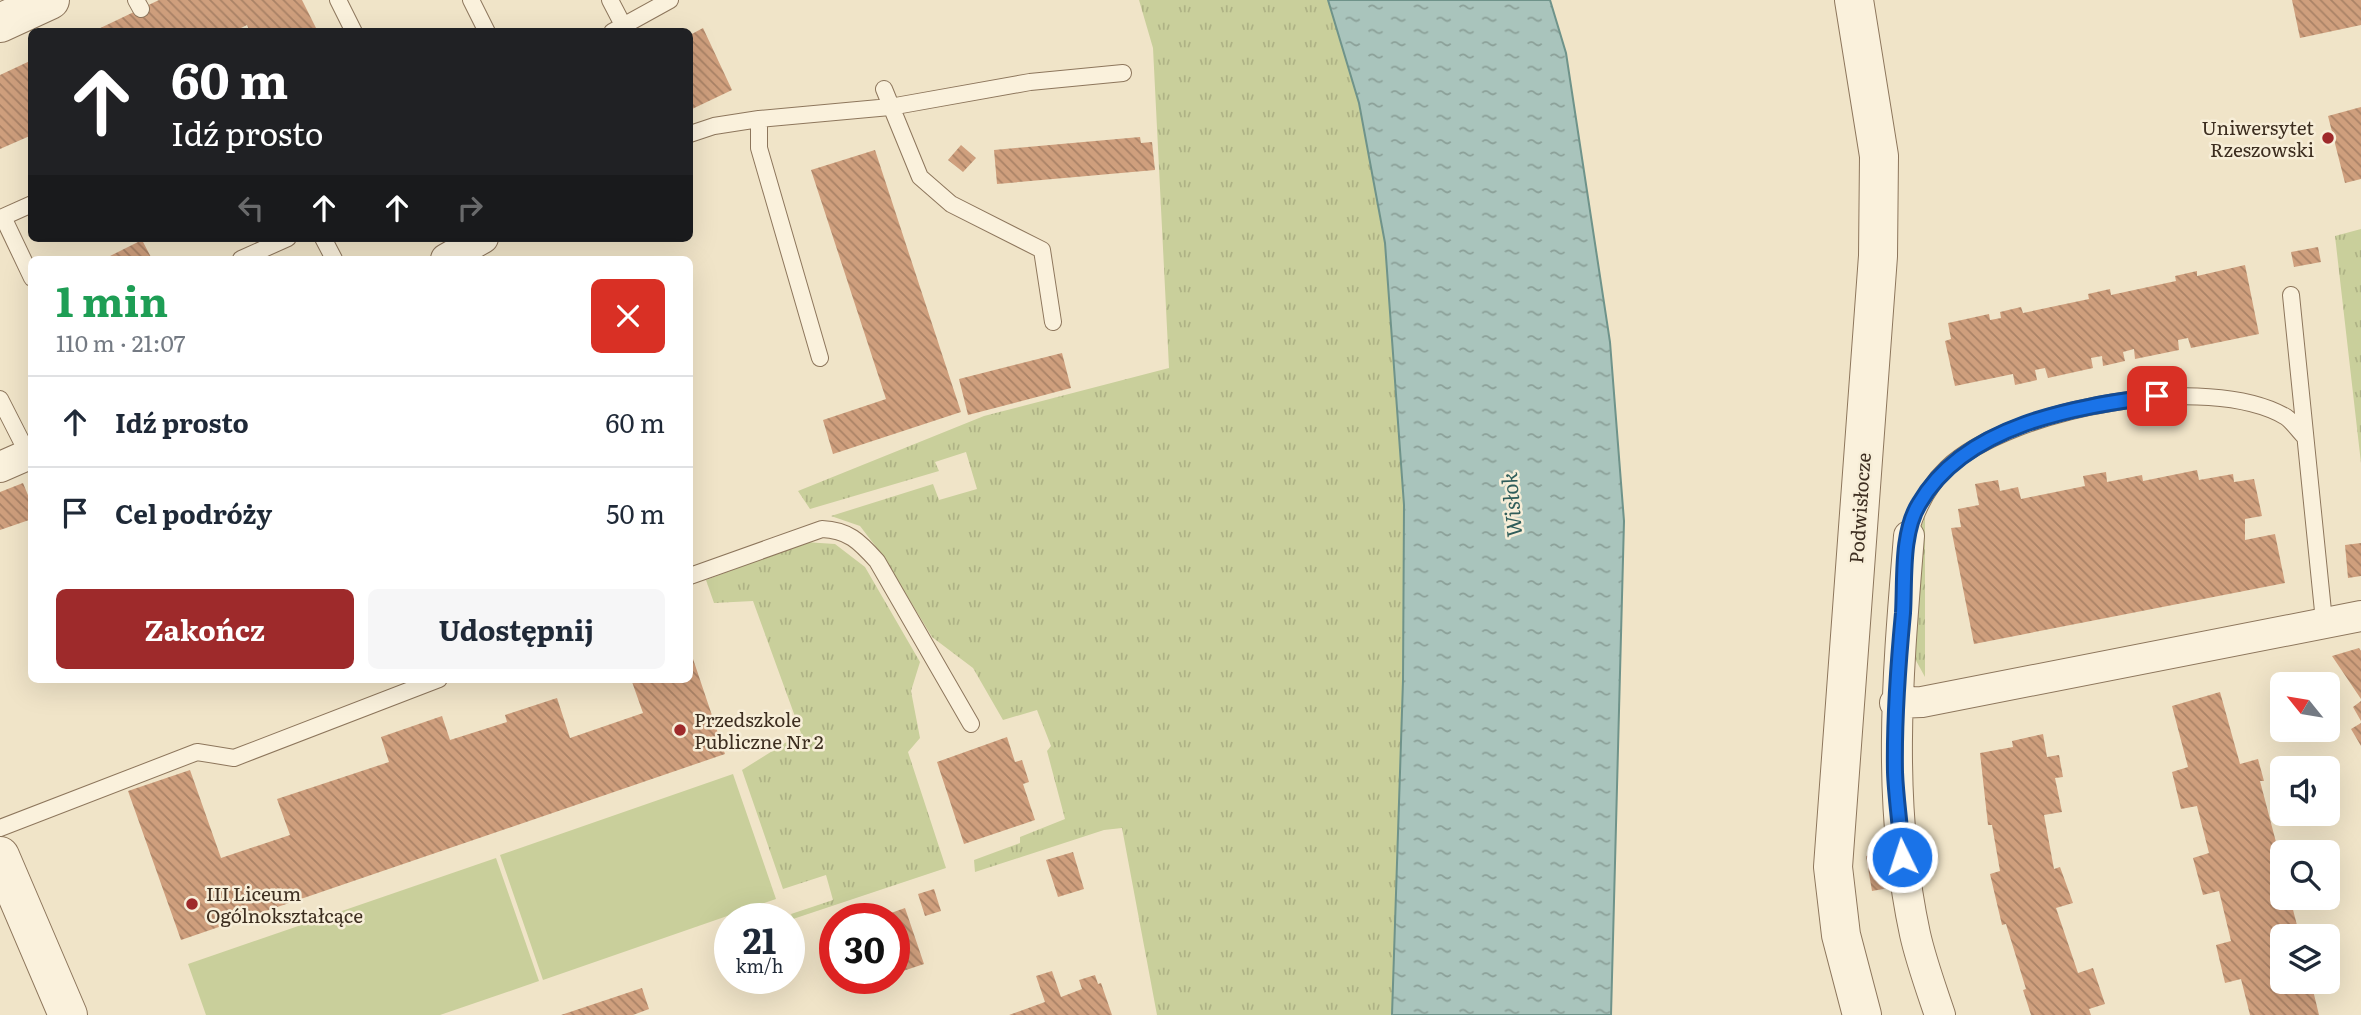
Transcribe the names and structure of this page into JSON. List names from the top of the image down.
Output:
{
  "streets": {
    "street": ["Podwisłocze"]
  },
  "water": ["Wisłok"],
  "places": ["Uniwersytet Rzeszowski", "Przedszkole Publiczne Nr 2", "III Liceum Ogólnokształcące"],
  "north": "top left",
  "page": {
    "turn": ["60 m", "Idź prosto"],
    "heading": ["1 min", "110 m · 21:07"],
    "list": [
      {
        "name": "Idź prosto",
        "value": "60 m"
      },
      {
        "name": "Cel podróży",
        "value": "50 m"
      }
    ],
    "buttons": ["Zakończ", "Udostępnij"],
    "speed": "21 km/h",
    "limit": "30"
  }
}
